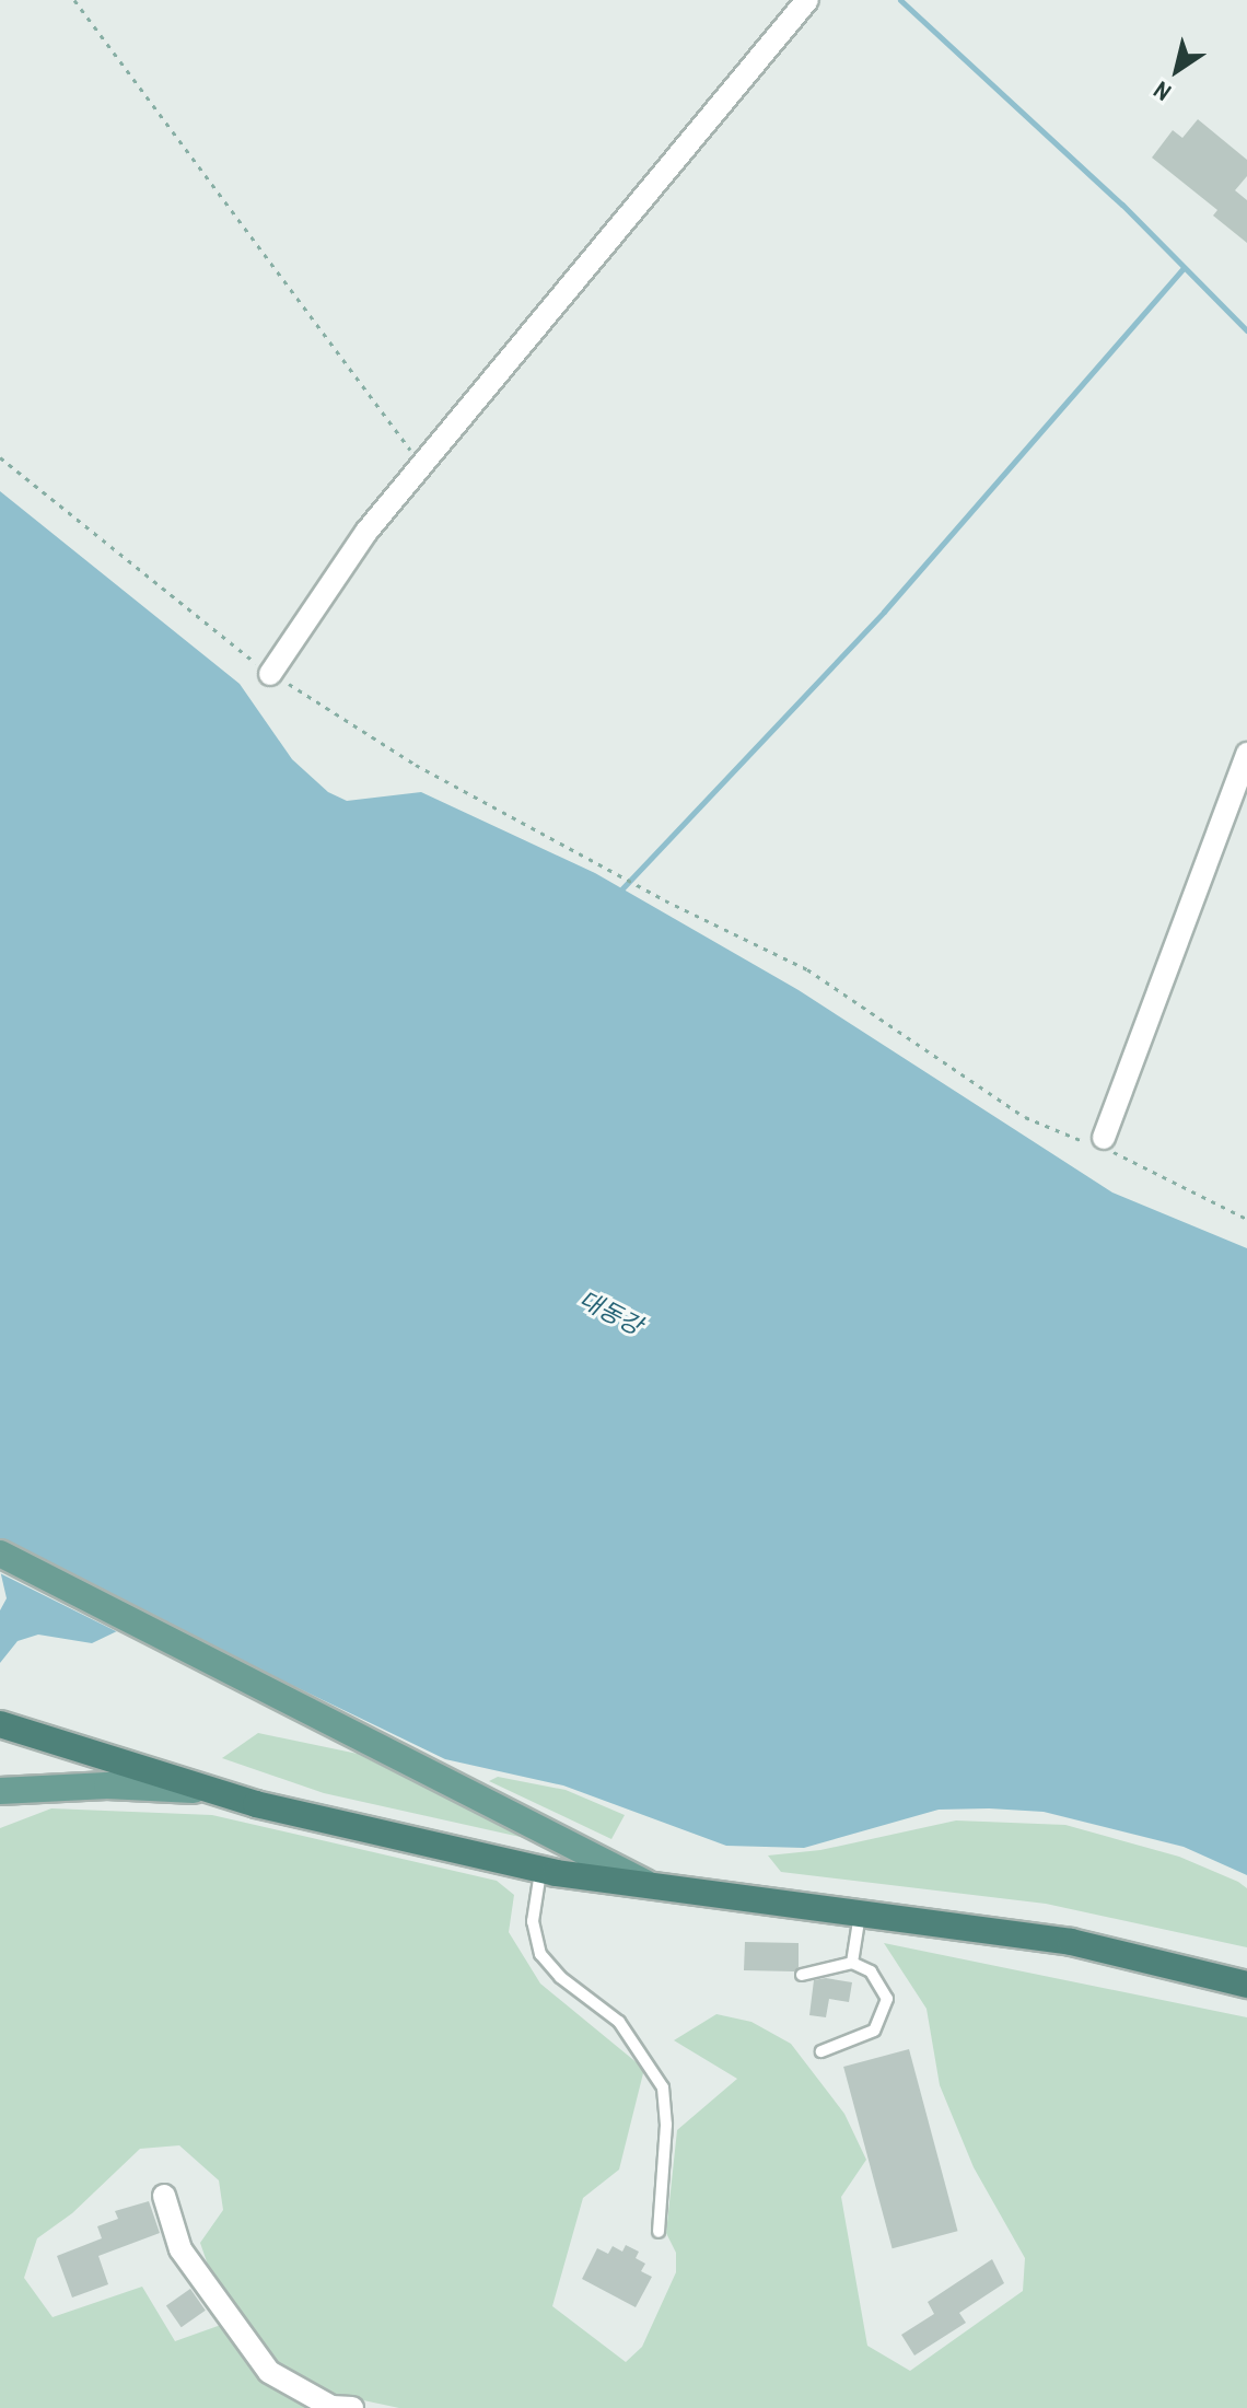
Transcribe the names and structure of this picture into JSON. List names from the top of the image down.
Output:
{
  "water": ["대동강"],
  "north": "bottom left"
}
